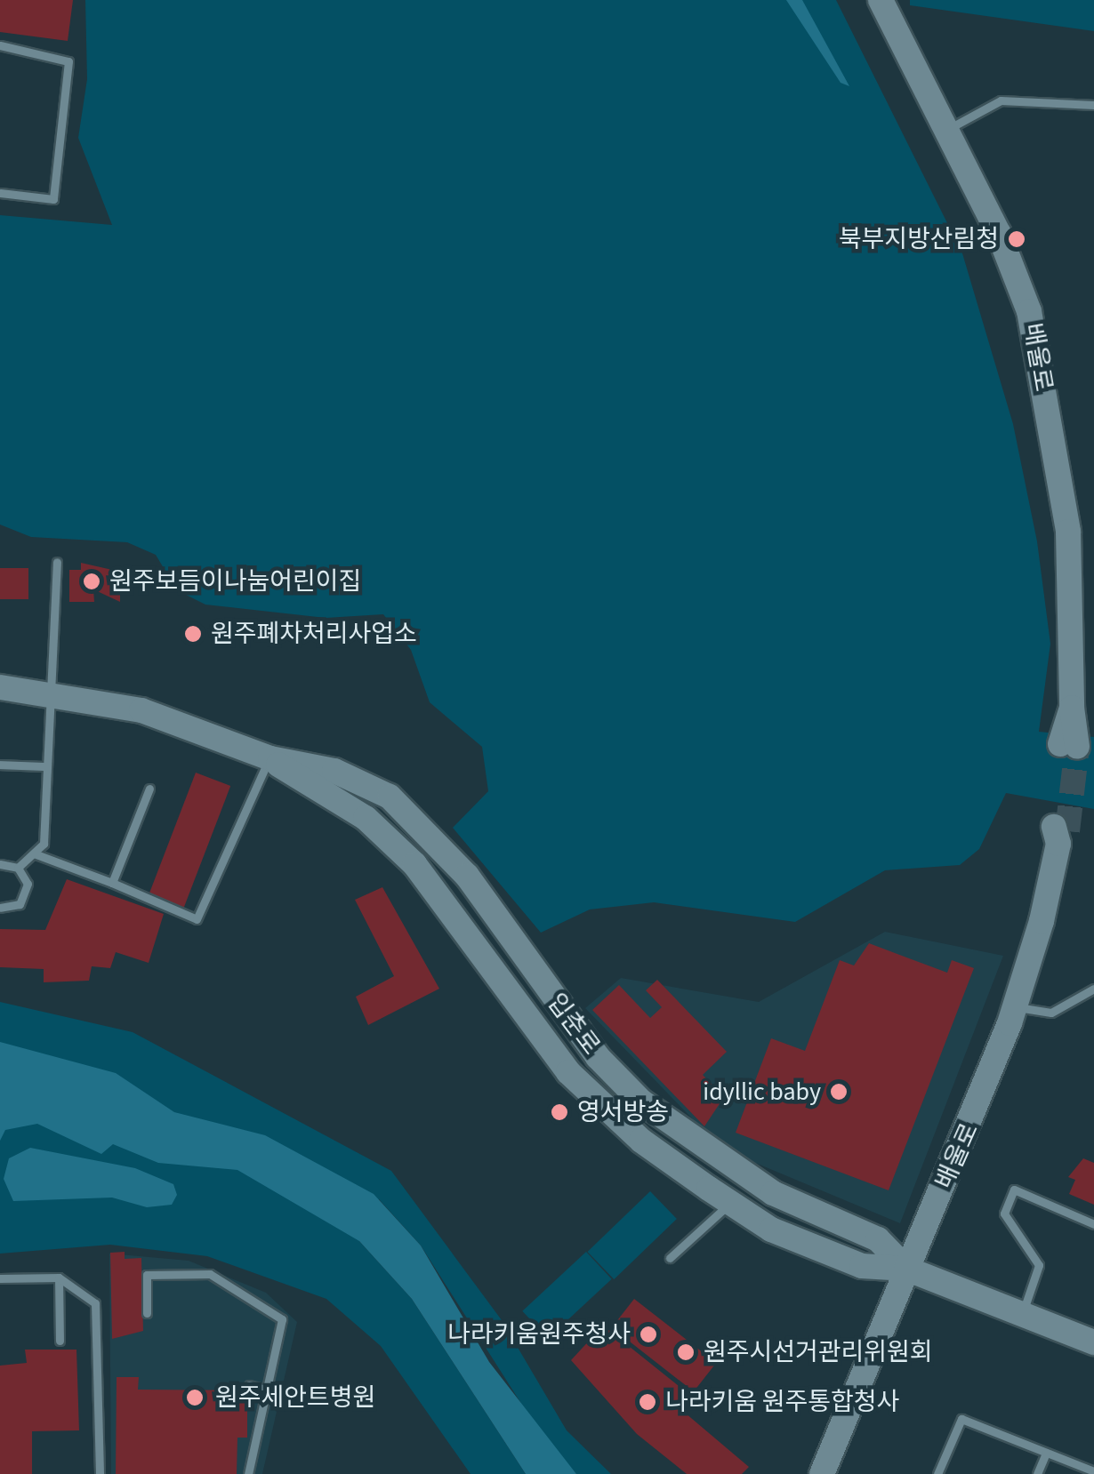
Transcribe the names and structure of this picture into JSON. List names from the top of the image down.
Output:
{
  "streets": {
    "street": ["배울로", "입춘로"]
  },
  "crossings": [
    ["배울로", "입춘로"]
  ],
  "places": [
    "북부지방산림청",
    "원주보듬이나눔어린이집",
    "원주폐차처리사업소",
    "idyllic baby",
    "영서방송",
    "나라키움원주청사",
    "원주시선거관리위원회",
    "원주세안트병원",
    "나라키움 원주통합청사"
  ]
}
